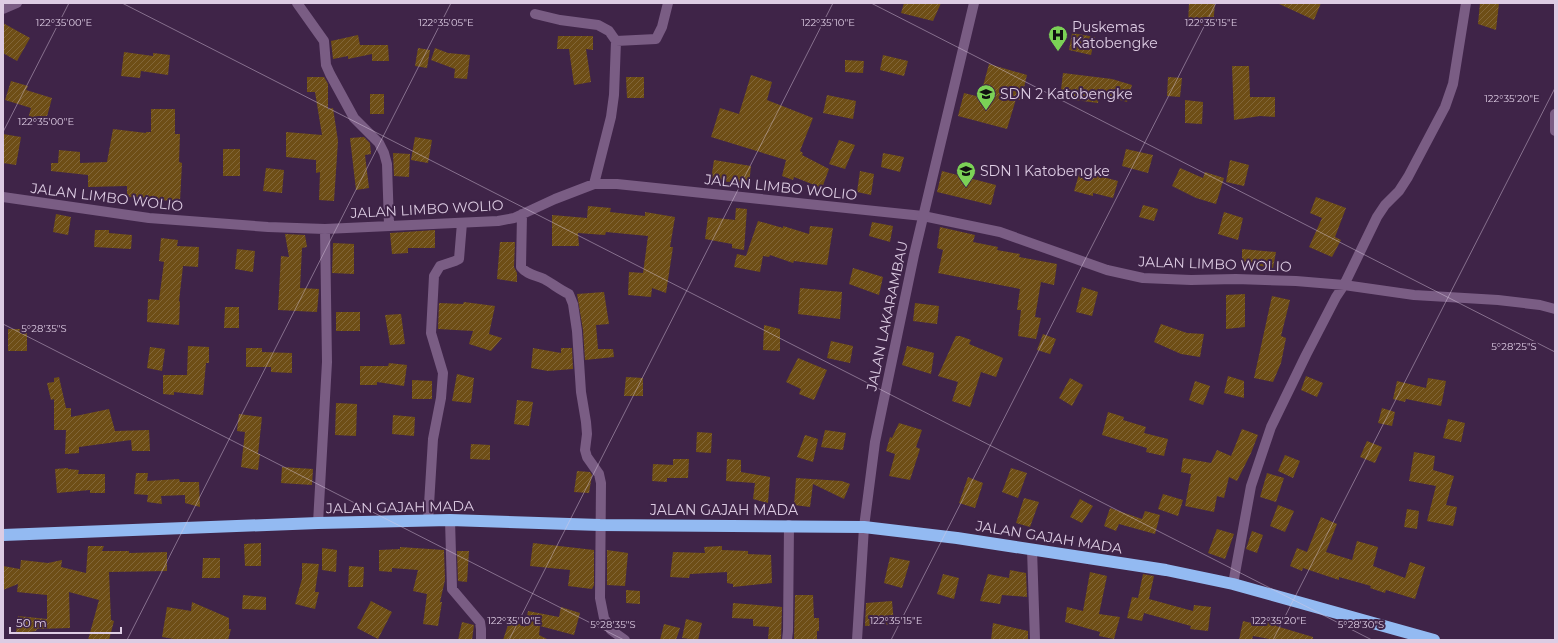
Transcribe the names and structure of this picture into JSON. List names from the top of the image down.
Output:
{
  "streets": {
    "highway": ["JALAN GAJAH MADA"],
    "street": ["JALAN LIMBO WOLIO", "JALAN LAKARAMBAU"]
  },
  "crossings": [
    ["JALAN LIMBO WOLIO", "JALAN LAKARAMBAU"],
    ["JALAN LAKARAMBAU", "JALAN GAJAH MADA"]
  ],
  "places": {
    "hospital": ["Puskemas Katobengke"],
    "school or university": ["SDN 2 Katobengke", "SDN 1 Katobengke"]
  },
  "scale_bar": "50 m",
  "coordinates": [
    "122°35'00\"E",
    "122°35'05\"E",
    "122°35'10\"E",
    "122°35'15\"E",
    "122°35'20\"E",
    "5°28'35\"S",
    "5°28'25\"S",
    "5°28'30\"S"
  ]
}
